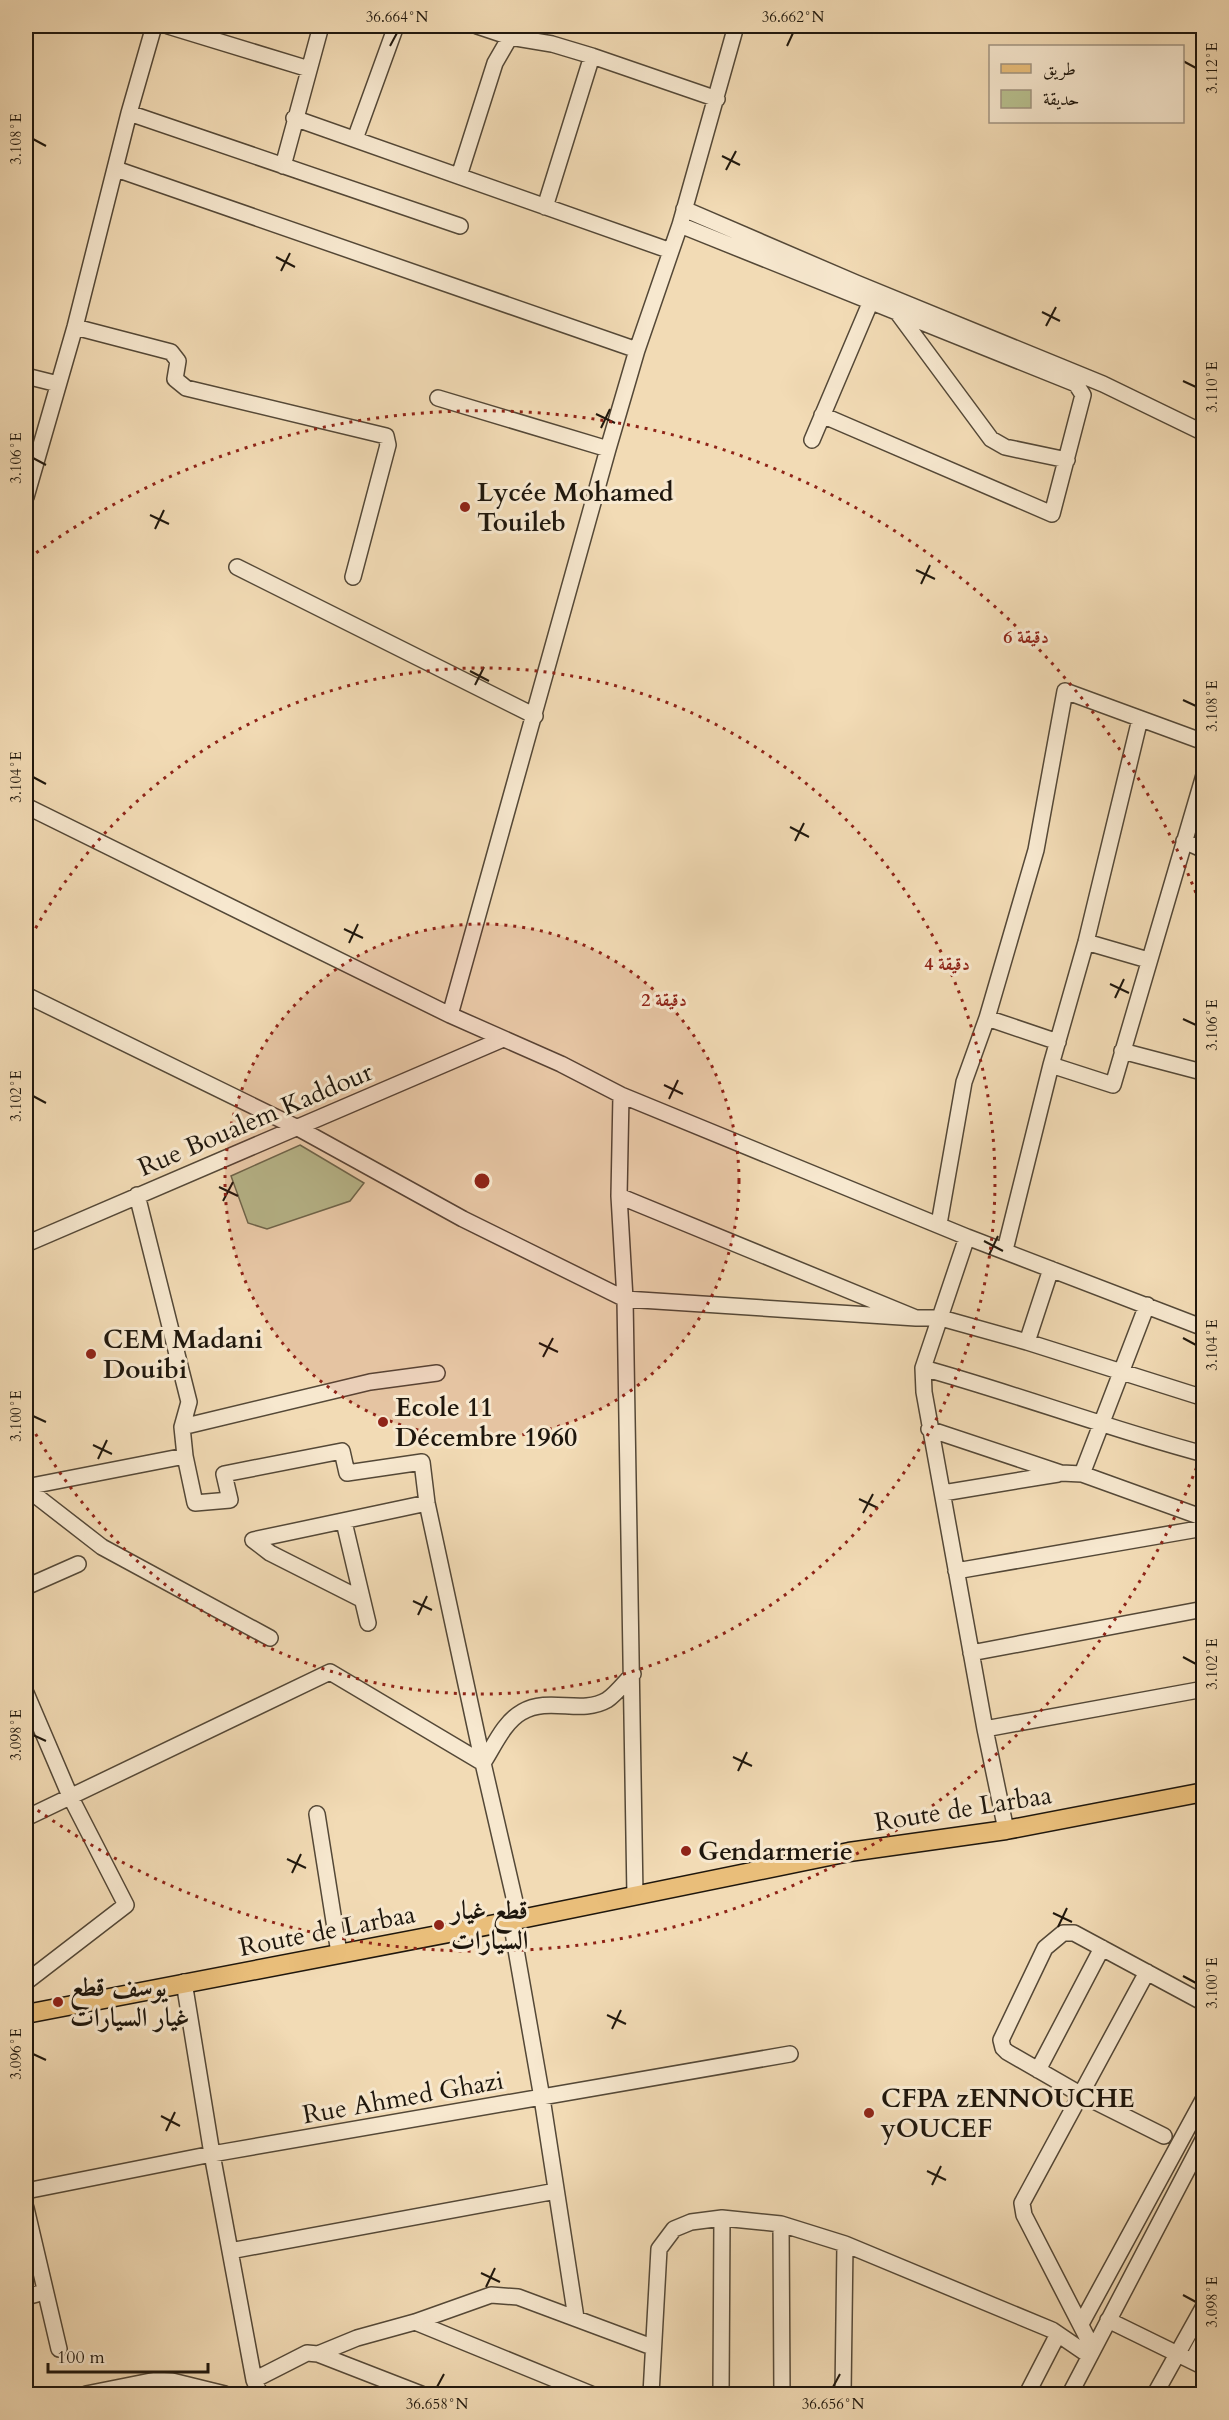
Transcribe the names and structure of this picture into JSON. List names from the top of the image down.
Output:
{
  "streets": {
    "main road": ["Route de Larbaa"],
    "street": ["Rue Boualem Kaddour", "Rue Ahmed Ghazi"]
  },
  "places": [
    "Lycée Mohamed Touileb",
    "CEM Madani Douibi",
    "Ecole 11 Décembre 1960",
    "Gendarmerie",
    "قطع غيار السيارات",
    "يوسف قطع غيار السيارات",
    "CFPA zENNOUCHE yOUCEF"
  ],
  "legend": ["طريق", "حديقة"],
  "scale_bar": "100 m",
  "coordinates": [
    "36.664°N",
    "36.662°N",
    "3.112°E",
    "3.108°E",
    "3.110°E",
    "3.106°E",
    "3.104°E",
    "3.102°E",
    "3.100°E",
    "3.098°E",
    "3.096°E",
    "36.658°N",
    "36.656°N"
  ],
  "rings": ["6 دقيقة", "4 دقيقة", "2 دقيقة"]
}
